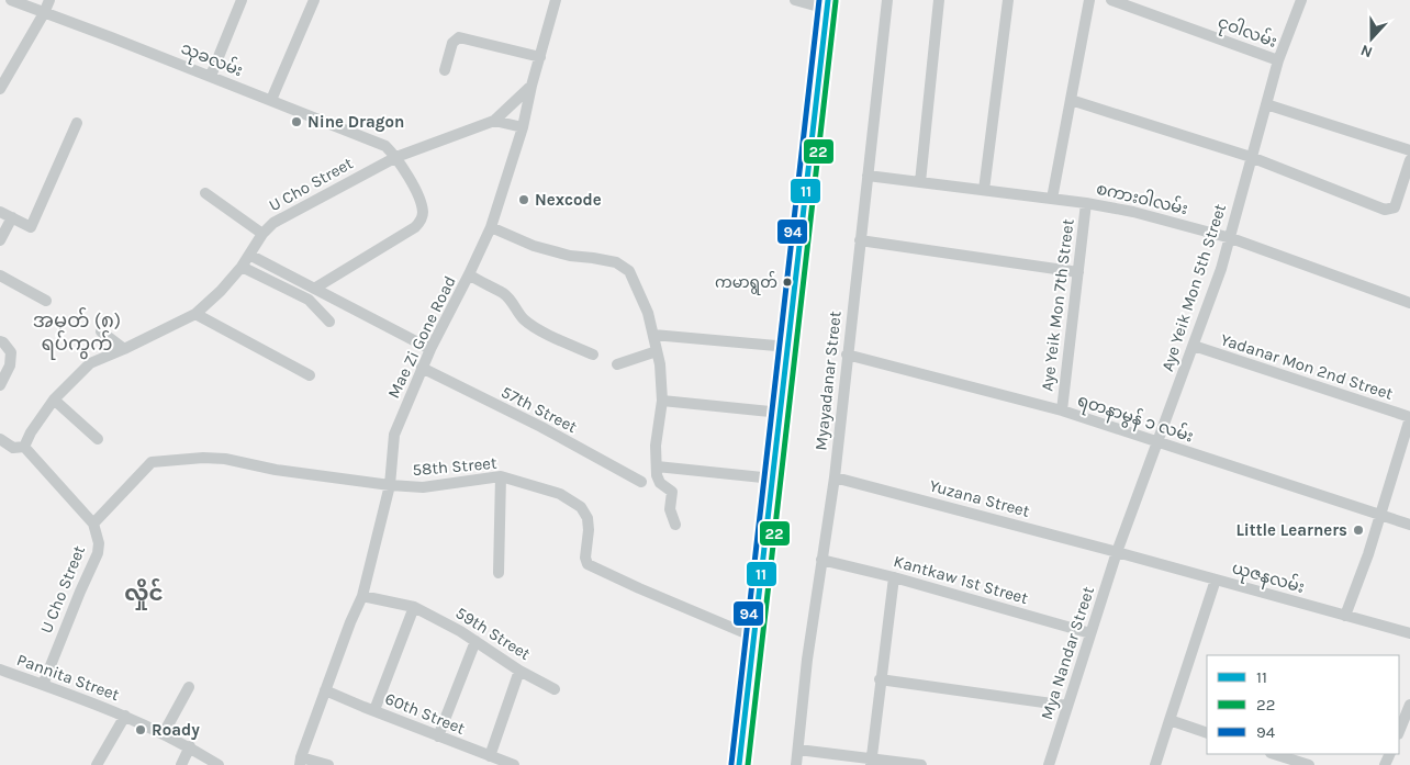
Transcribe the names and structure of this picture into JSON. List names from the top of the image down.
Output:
{
  "streets": {
    "street": [
      "ငုဝါလမ်း",
      "သုခလမ်း",
      "U Cho Street",
      "စကား၀ါလမ်း",
      "Aye Yeik Mon 5th Street",
      "Aye Yeik Mon 7th Street",
      "Mae Zi Gone Road",
      "Yadanar Mon 2nd Street",
      "Myayadanar Street",
      "57th Street",
      "ရတနာမွန် ၁ လမ်း",
      "58th Street",
      "Yuzana Street",
      "ယုဇနလမ်း",
      "Kantkaw 1st Street",
      "59th Street",
      "Mya Nandar Street",
      "Pannita Street",
      "60th Street"
    ]
  },
  "crossings": [
    ["ငုဝါလမ်း", "Aye Yeik Mon 5th Street"],
    ["သုခလမ်း", "U Cho Street"],
    ["U Cho Street", "Mae Zi Gone Road"],
    ["U Cho Street", "58th Street"],
    ["U Cho Street", "Pannita Street"],
    ["စကား၀ါလမ်း", "Aye Yeik Mon 5th Street"],
    ["စကား၀ါလမ်း", "Aye Yeik Mon 7th Street"],
    ["စကား၀ါလမ်း", "Myayadanar Street"],
    ["Aye Yeik Mon 5th Street", "Yadanar Mon 2nd Street"],
    ["Aye Yeik Mon 5th Street", "ရတနာမွန် ၁ လမ်း"],
    ["Aye Yeik Mon 5th Street", "Yuzana Street"],
    ["Aye Yeik Mon 5th Street", "ယုဇနလမ်း"],
    ["Aye Yeik Mon 5th Street", "Mya Nandar Street"],
    ["Aye Yeik Mon 7th Street", "ရတနာမွန် ၁ လမ်း"],
    ["Mae Zi Gone Road", "57th Street"],
    ["Mae Zi Gone Road", "58th Street"],
    ["Mae Zi Gone Road", "59th Street"],
    ["Mae Zi Gone Road", "60th Street"],
    ["Myayadanar Street", "ရတနာမွန် ၁ လမ်း"],
    ["Myayadanar Street", "Yuzana Street"],
    ["Myayadanar Street", "Kantkaw 1st Street"],
    ["Yuzana Street", "ယုဇနလမ်း"],
    ["Yuzana Street", "Mya Nandar Street"],
    ["ယုဇနလမ်း", "Mya Nandar Street"],
    ["Kantkaw 1st Street", "Mya Nandar Street"]
  ],
  "districts": ["အမှတ် (၈) ရပ်ကွက်", "လှိုင်"],
  "places": [
    "Nine Dragon",
    "Nexcode",
    "ကမာရွတ်",
    "Little Learners",
    "Roady"
  ],
  "lines": ["transit line 11", "transit line 94", "transit line 22"],
  "legend": ["11", "22", "94"],
  "north": "bottom"
}
